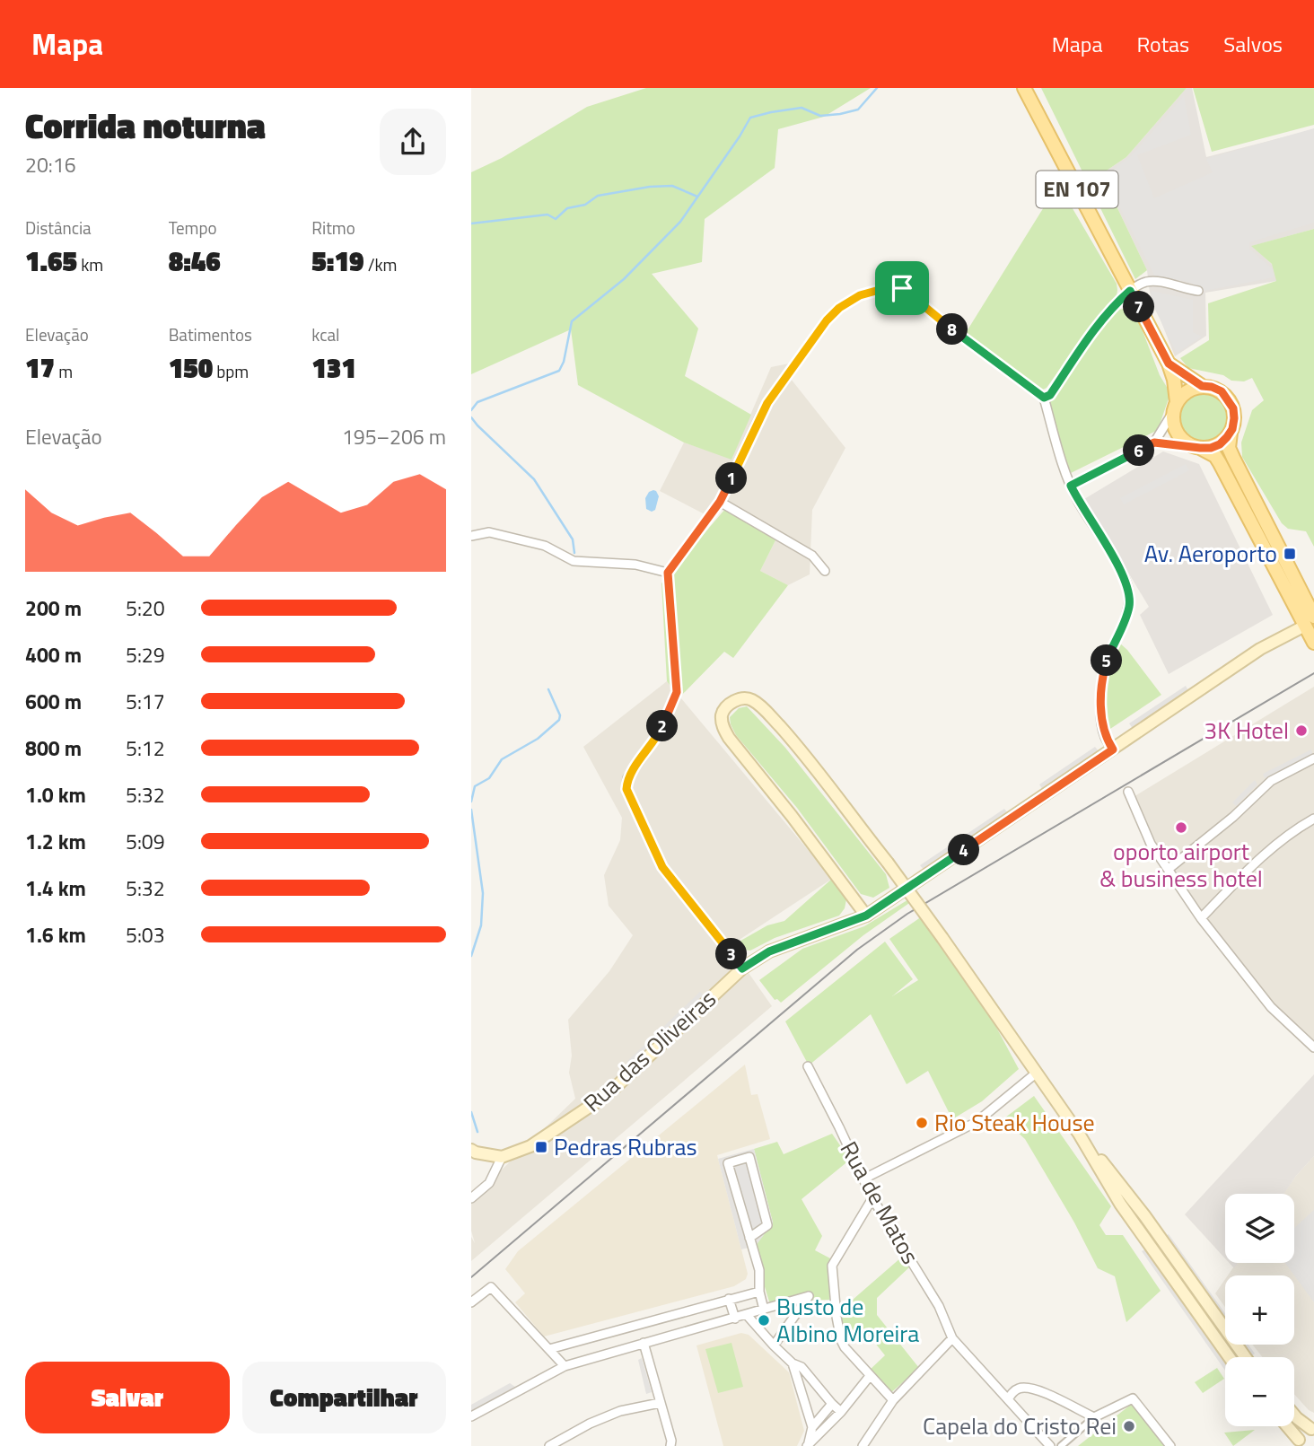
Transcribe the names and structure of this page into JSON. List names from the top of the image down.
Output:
{
  "streets": {
    "main road": ["EN 107", "Rua das Oliveiras"],
    "street": ["Rua de Matos"]
  },
  "crossings": [
    ["EN 107", "Rua das Oliveiras"]
  ],
  "places": {
    "transit": ["Av. Aeroporto", "Pedras Rubras"],
    "other": [
      "3K Hotel",
      "oporto airport & business hotel",
      "Rio Steak House",
      "Busto de Albino Moreira",
      "Capela do Cristo Rei"
    ]
  },
  "page": {
    "header": "Mapa",
    "nav": ["Mapa", "Rotas", "Salvos"],
    "heading": ["Corrida noturna", "20:16"],
    "stats": [
      ["Distância", "1.65 km"],
      ["Tempo", "8:46"],
      ["Ritmo", "5:19 /km"],
      ["Elevação", "17 m"],
      ["Batimentos", "150 bpm"],
      ["kcal", "131"]
    ],
    "pins": [
      "7",
      "8",
      "6",
      "1",
      "5",
      "2",
      "4",
      "3"
    ],
    "chart": ["Elevação", "195–206 m"],
    "list": [
      {
        "name": "200 m",
        "note": "5:20"
      },
      {
        "name": "400 m",
        "note": "5:29"
      },
      {
        "name": "600 m",
        "note": "5:17"
      },
      {
        "name": "800 m",
        "note": "5:12"
      },
      {
        "name": "1.0 km",
        "note": "5:32"
      },
      {
        "name": "1.2 km",
        "note": "5:09"
      },
      {
        "name": "1.4 km",
        "note": "5:32"
      },
      {
        "name": "1.6 km",
        "note": "5:03"
      }
    ],
    "map_buttons": ["+", "−"],
    "buttons": ["Salvar", "Compartilhar"]
  }
}
